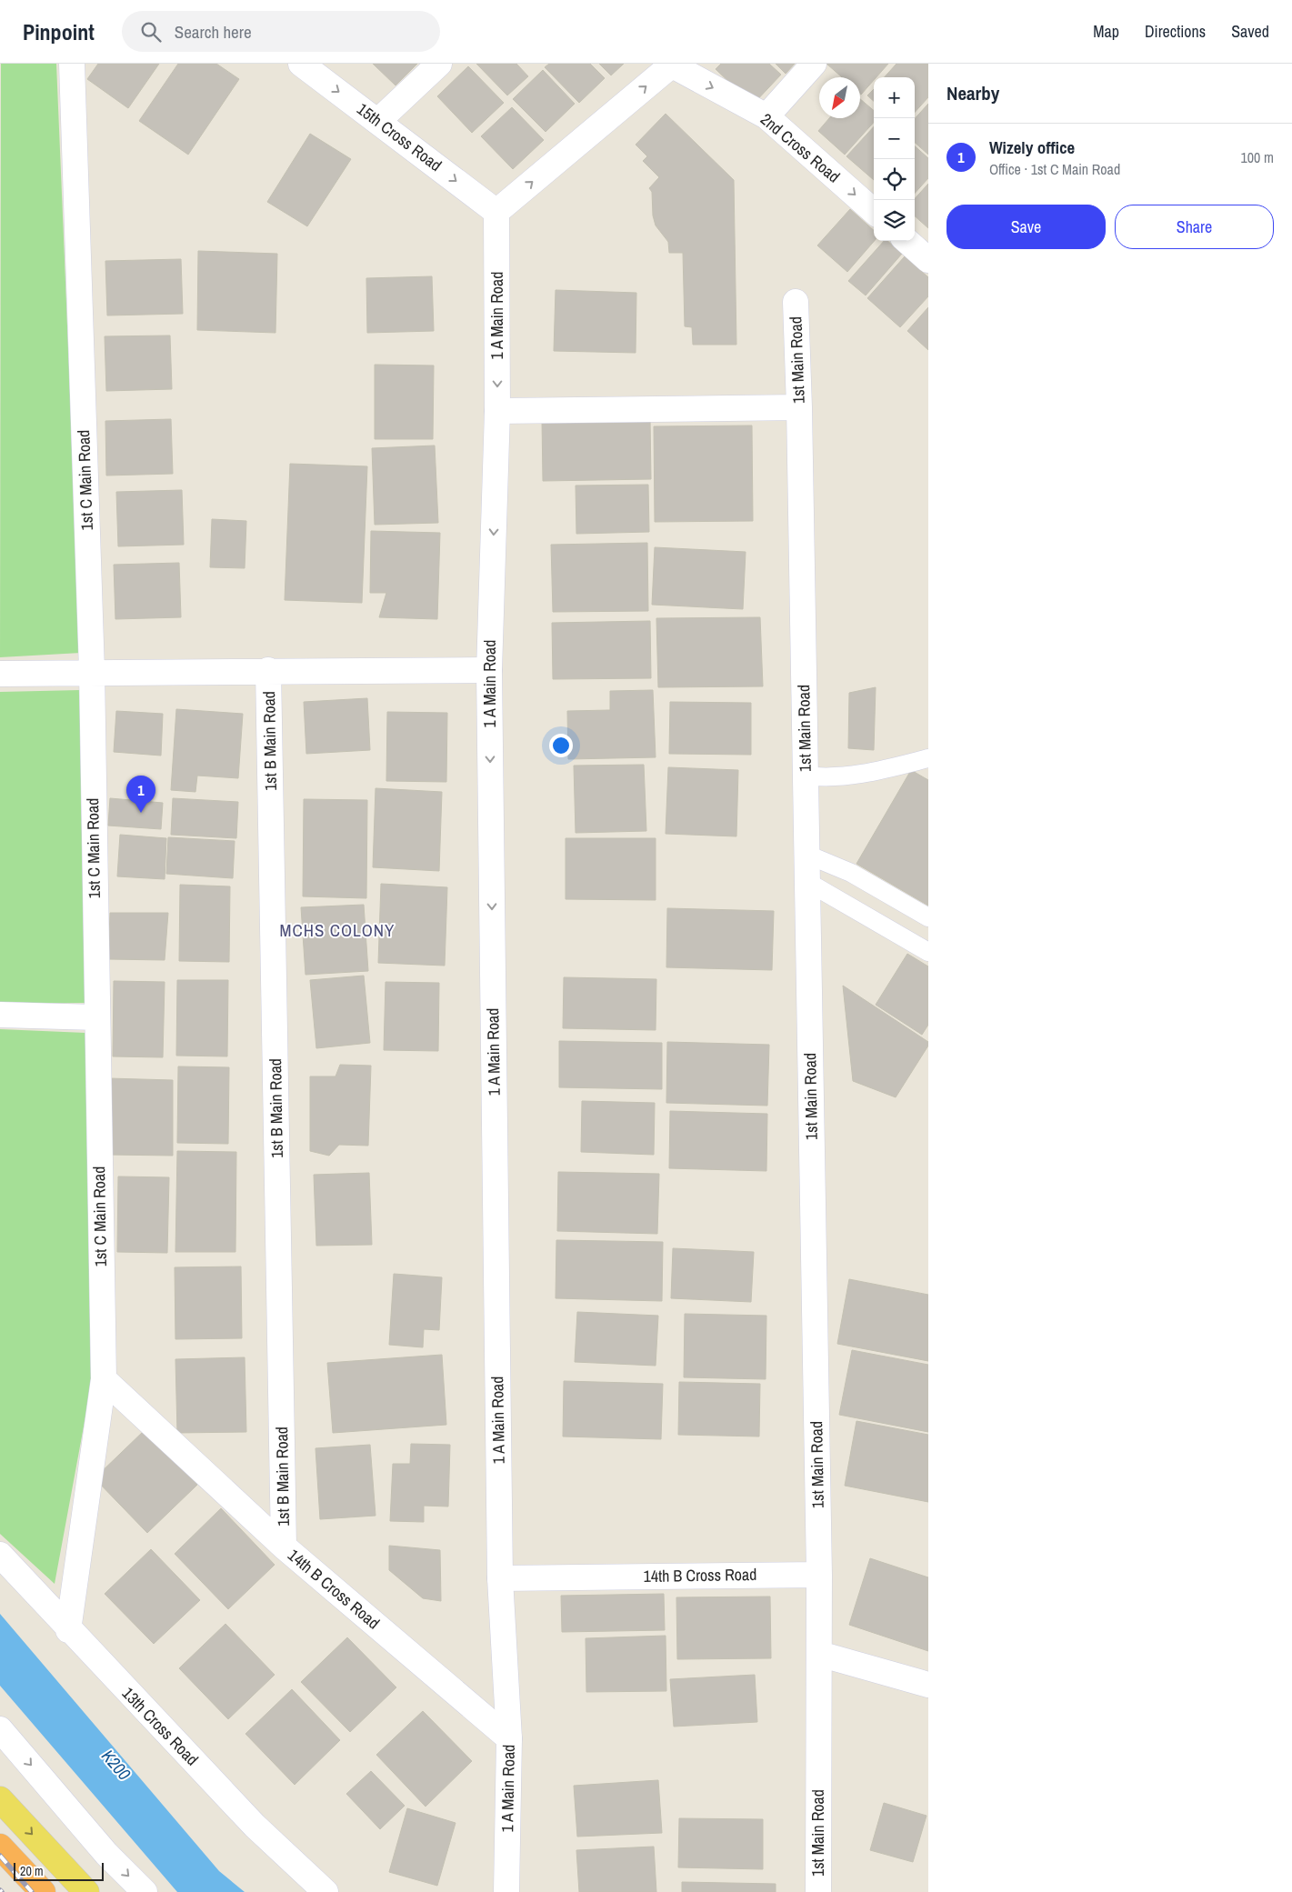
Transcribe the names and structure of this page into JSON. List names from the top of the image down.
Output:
{
  "streets": {
    "street": [
      "15th Cross Road",
      "2nd Cross Road",
      "1 A Main Road",
      "1st Main Road",
      "1st C Main Road",
      "1st B Main Road",
      "14th B Cross Road",
      "13th Cross Road"
    ]
  },
  "crossings": [
    ["15th Cross Road", "1 A Main Road"],
    ["1 A Main Road", "14th B Cross Road"],
    ["1st Main Road", "14th B Cross Road"],
    ["1st C Main Road", "14th B Cross Road"],
    ["1st C Main Road", "13th Cross Road"],
    ["1st B Main Road", "14th B Cross Road"]
  ],
  "one_way": ["15th Cross Road", "2nd Cross Road", "1 A Main Road"],
  "districts": ["MCHS COLONY"],
  "water": ["K200"],
  "scale_bar": "20 m",
  "north": "bottom left",
  "page": {
    "header": "Pinpoint",
    "search": "Search here",
    "nav": ["Map", "Directions", "Saved"],
    "heading": "Nearby",
    "map_buttons": ["+", "−"],
    "list": [
      {
        "mark": "1",
        "name": "Wizely office",
        "note": "Office · 1st C Main Road",
        "value": "100 m"
      }
    ],
    "buttons": ["Save", "Share"],
    "pins": "1",
    "scale": "20 m"
  }
}
